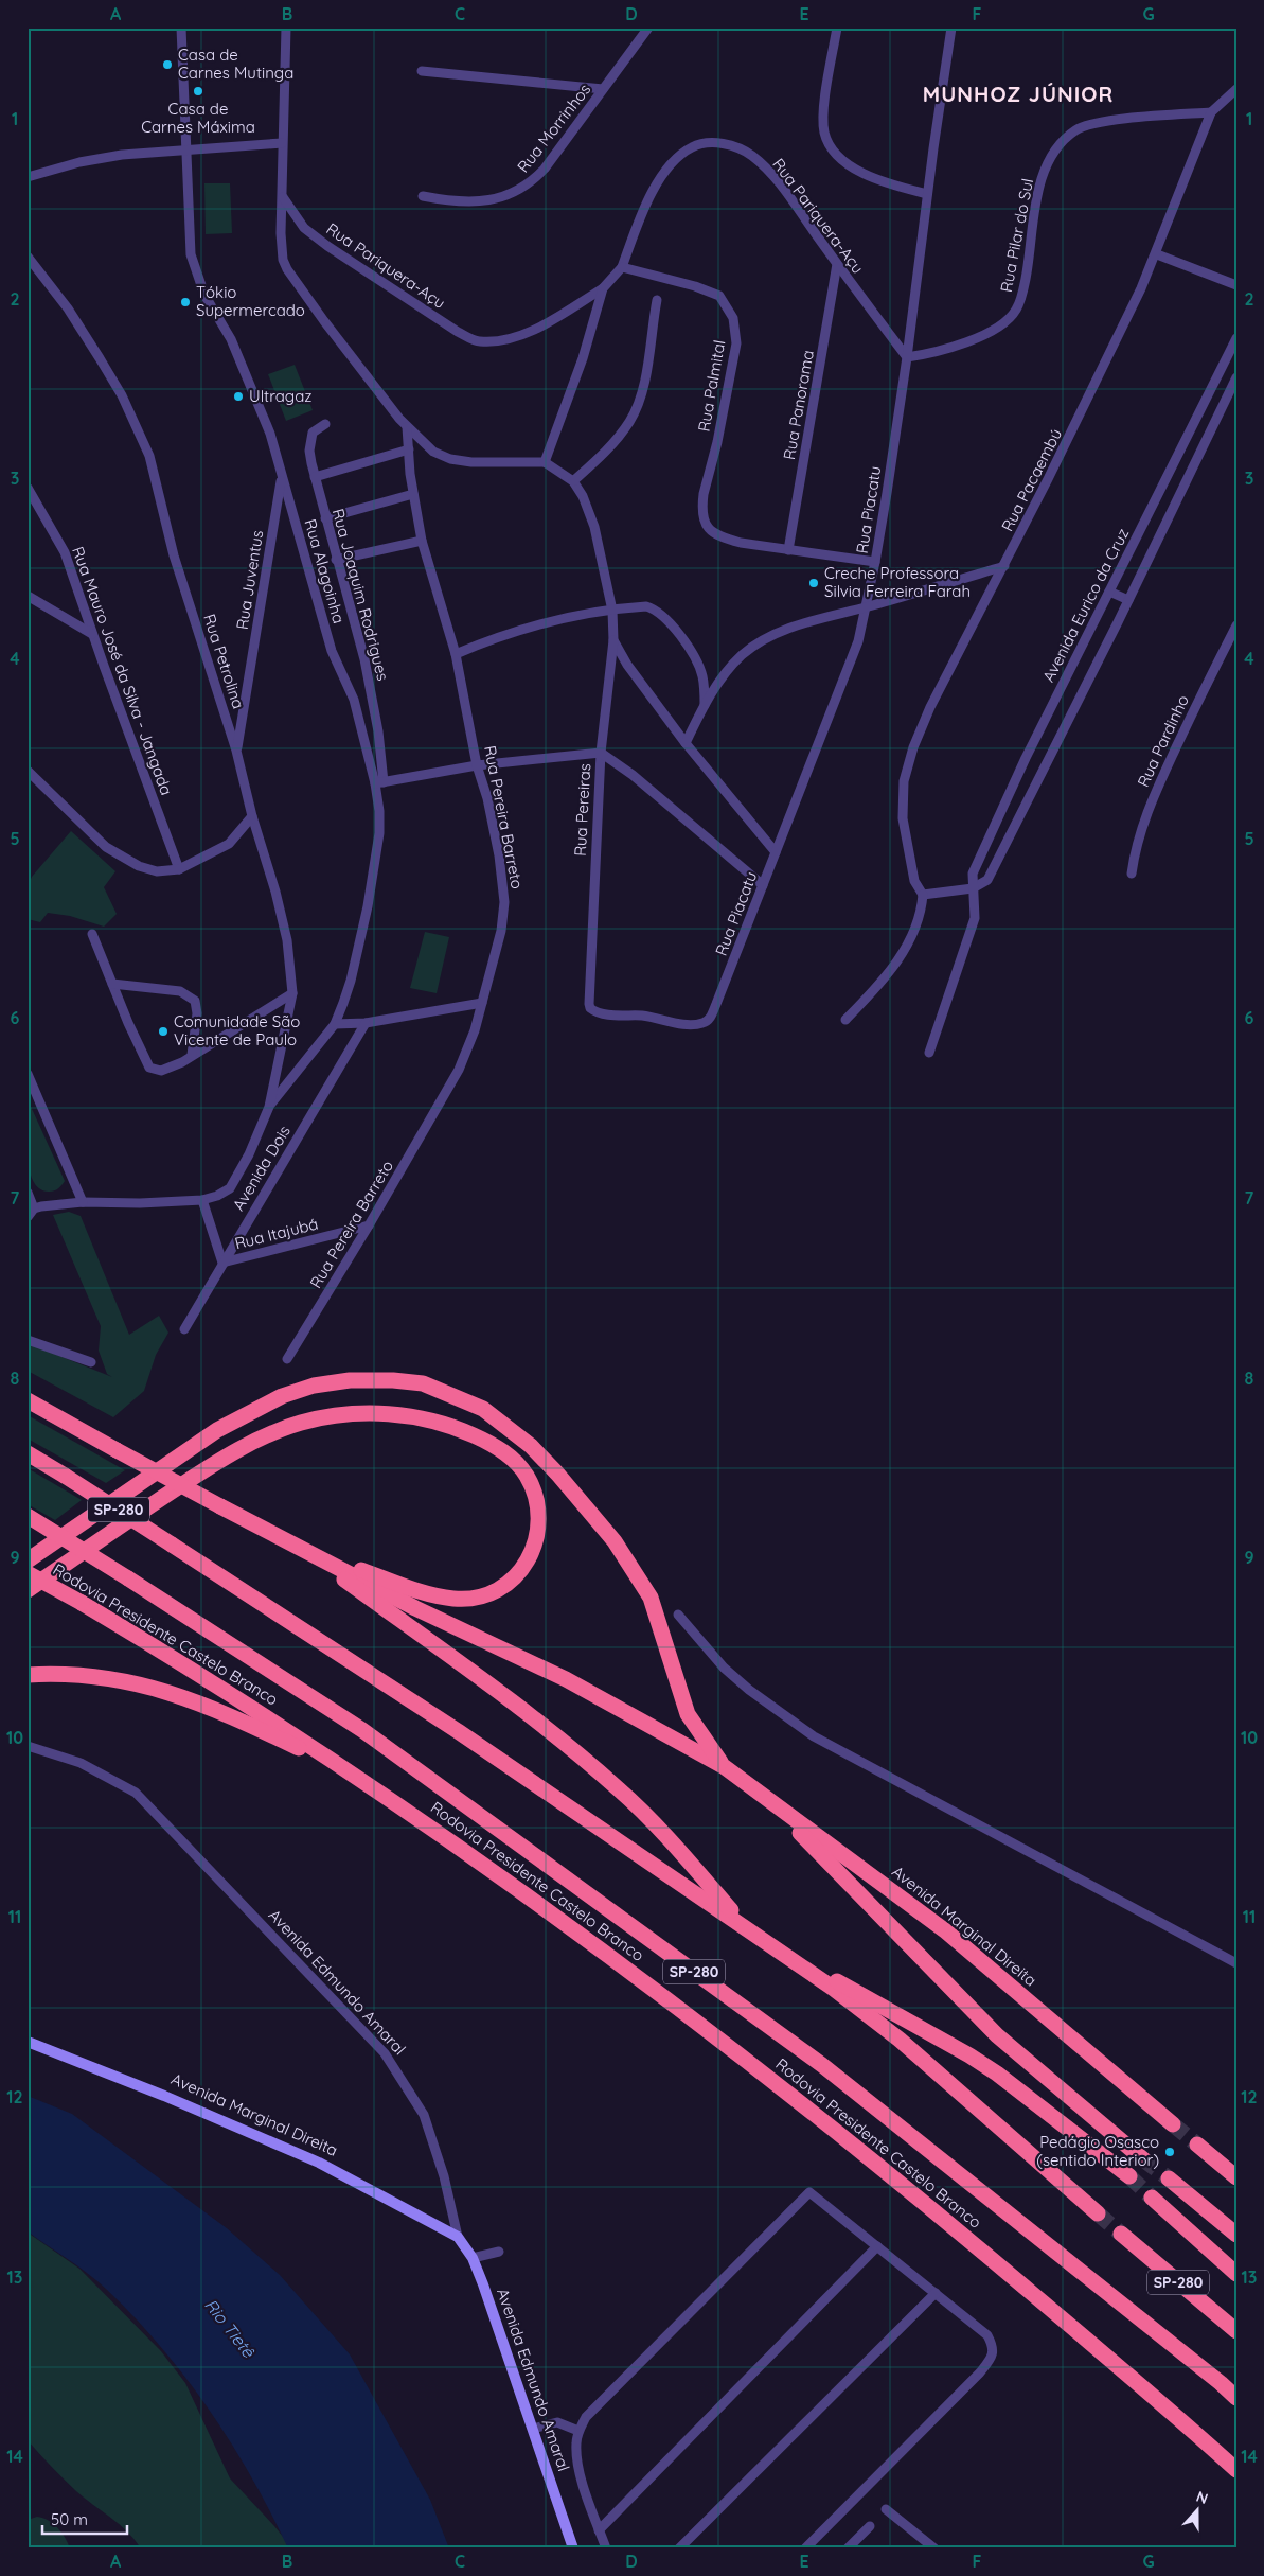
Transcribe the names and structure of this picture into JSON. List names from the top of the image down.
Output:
{
  "streets": {
    "highway": ["SP-280", "Rodovia Presidente Castelo Branco", "Avenida Marginal Direita"],
    "main road": ["Avenida Edmundo Amaral"],
    "street": [
      "Rua Morrinhos",
      "Rua Pariquera-Açu",
      "Rua Pilar do Sul",
      "Rua Palmital",
      "Rua Panorama",
      "Rua Pacaembú",
      "Rua Piacatu",
      "Rua Alagoinha",
      "Rua Juventus",
      "Rua Joaquim Rodrigues",
      "Avenida Eurico da Cruz",
      "Rua Petrolina",
      "Rua Mauro José da Silva - Jangada",
      "Rua Pardinho",
      "Rua Pereiras",
      "Rua Pereira Barreto",
      "Avenida Dois",
      "Rua Itajubá"
    ]
  },
  "crossings": [
    ["Rua Pariquera-Açu", "Rua Pilar do Sul"],
    ["Rua Pariquera-Açu", "Rua Palmital"],
    ["Rua Pariquera-Açu", "Rua Panorama"],
    ["Rua Pariquera-Açu", "Rua Piacatu"],
    ["Rua Pilar do Sul", "Rua Pacaembú"],
    ["Rua Pilar do Sul", "Rua Piacatu"],
    ["Rua Palmital", "Rua Panorama"],
    ["Rua Palmital", "Rua Piacatu"],
    ["Rua Piacatu", "Rua Pereiras"],
    ["Rua Alagoinha", "Rua Juventus"],
    ["Rua Alagoinha", "Rua Joaquim Rodrigues"],
    ["Rua Alagoinha", "Rua Petrolina"],
    ["Rua Juventus", "Rua Petrolina"],
    ["Rua Pereira Barreto", "Rua Itajubá"],
    ["Avenida Dois", "Rua Itajubá"],
    ["Avenida Marginal Direita", "Avenida Edmundo Amaral"]
  ],
  "districts": ["MUNHOZ JÚNIOR"],
  "water": ["Rio Tietê"],
  "places": [
    "Casa de Carnes Mutinga",
    "Casa de Carnes Máxima",
    "Tókio Supermercado",
    "Ultragaz",
    "Creche Professora Silvia Ferreira Farah",
    "Comunidade São Vicente de Paulo",
    "Pedágio Osasco (sentido Interior)"
  ],
  "scale_bar": "50 m",
  "north": "top",
  "grid": {
    "columns": [
      "A",
      "B",
      "C",
      "D",
      "E",
      "F",
      "G"
    ],
    "rows": [
      "1",
      "2",
      "3",
      "4",
      "5",
      "6",
      "7",
      "8",
      "9",
      "10",
      "11",
      "12",
      "13",
      "14"
    ]
  }
}
